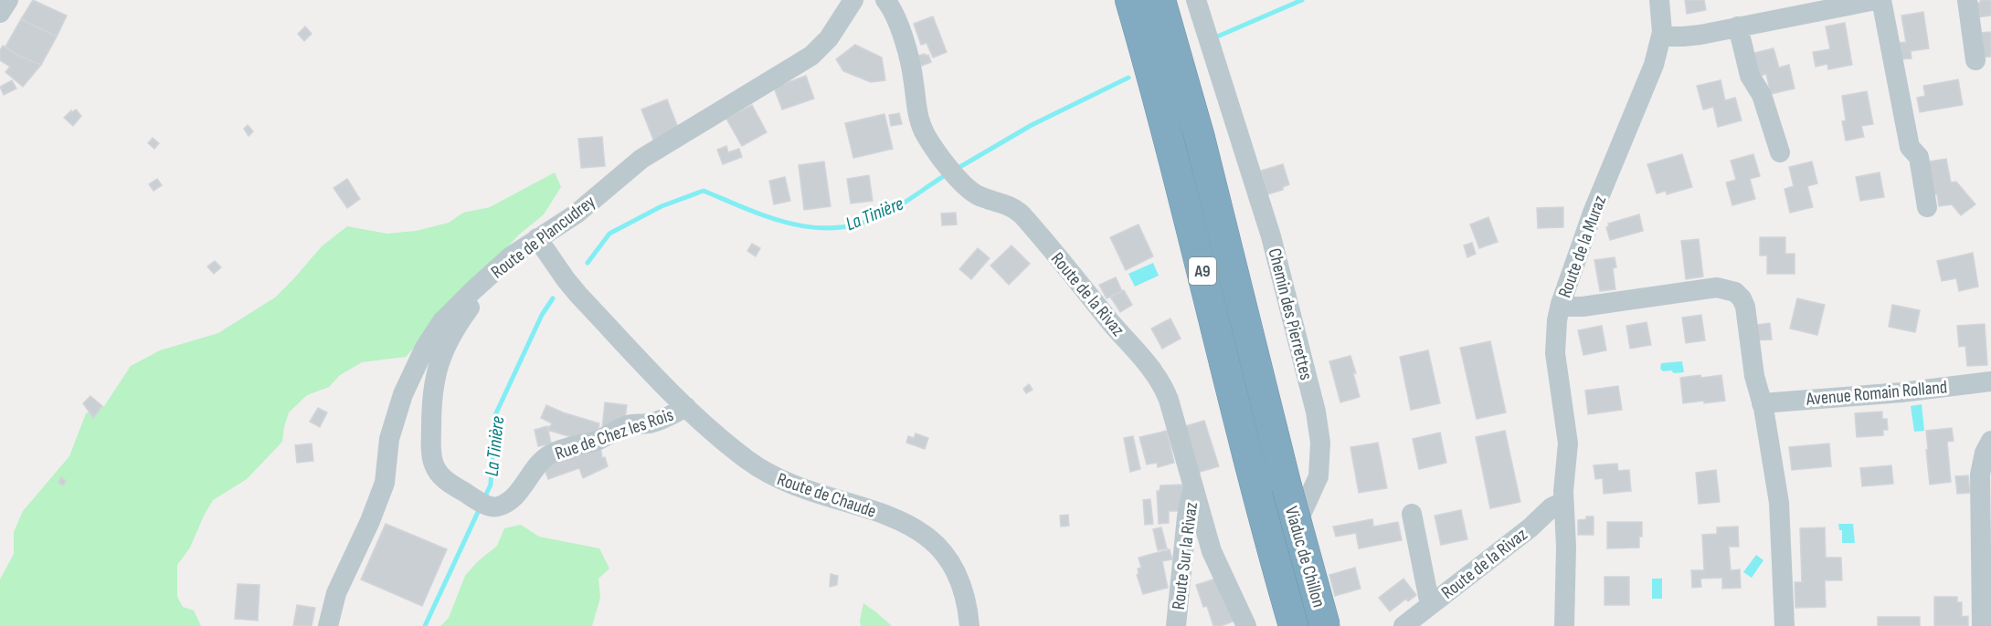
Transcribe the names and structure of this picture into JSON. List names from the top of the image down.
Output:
{
  "streets": {
    "highway": ["A9", "Viaduc de Chillon"],
    "street": [
      "Route de Plancudrey",
      "Route de la Muraz",
      "Route de la Rivaz",
      "Chemin des Pierrettes",
      "Avenue Romain Rolland",
      "Rue de Chez les Rois",
      "Route de Chaude",
      "Route Sur la Rivaz"
    ]
  },
  "crossings": [
    ["Route de Plancudrey", "Rue de Chez les Rois"],
    ["Route de Plancudrey", "Route de Chaude"],
    ["Route de la Muraz", "Route de la Rivaz"],
    ["Route de la Rivaz", "Route Sur la Rivaz"],
    ["Rue de Chez les Rois", "Route de Chaude"]
  ],
  "water": ["La Tinière"]
}
